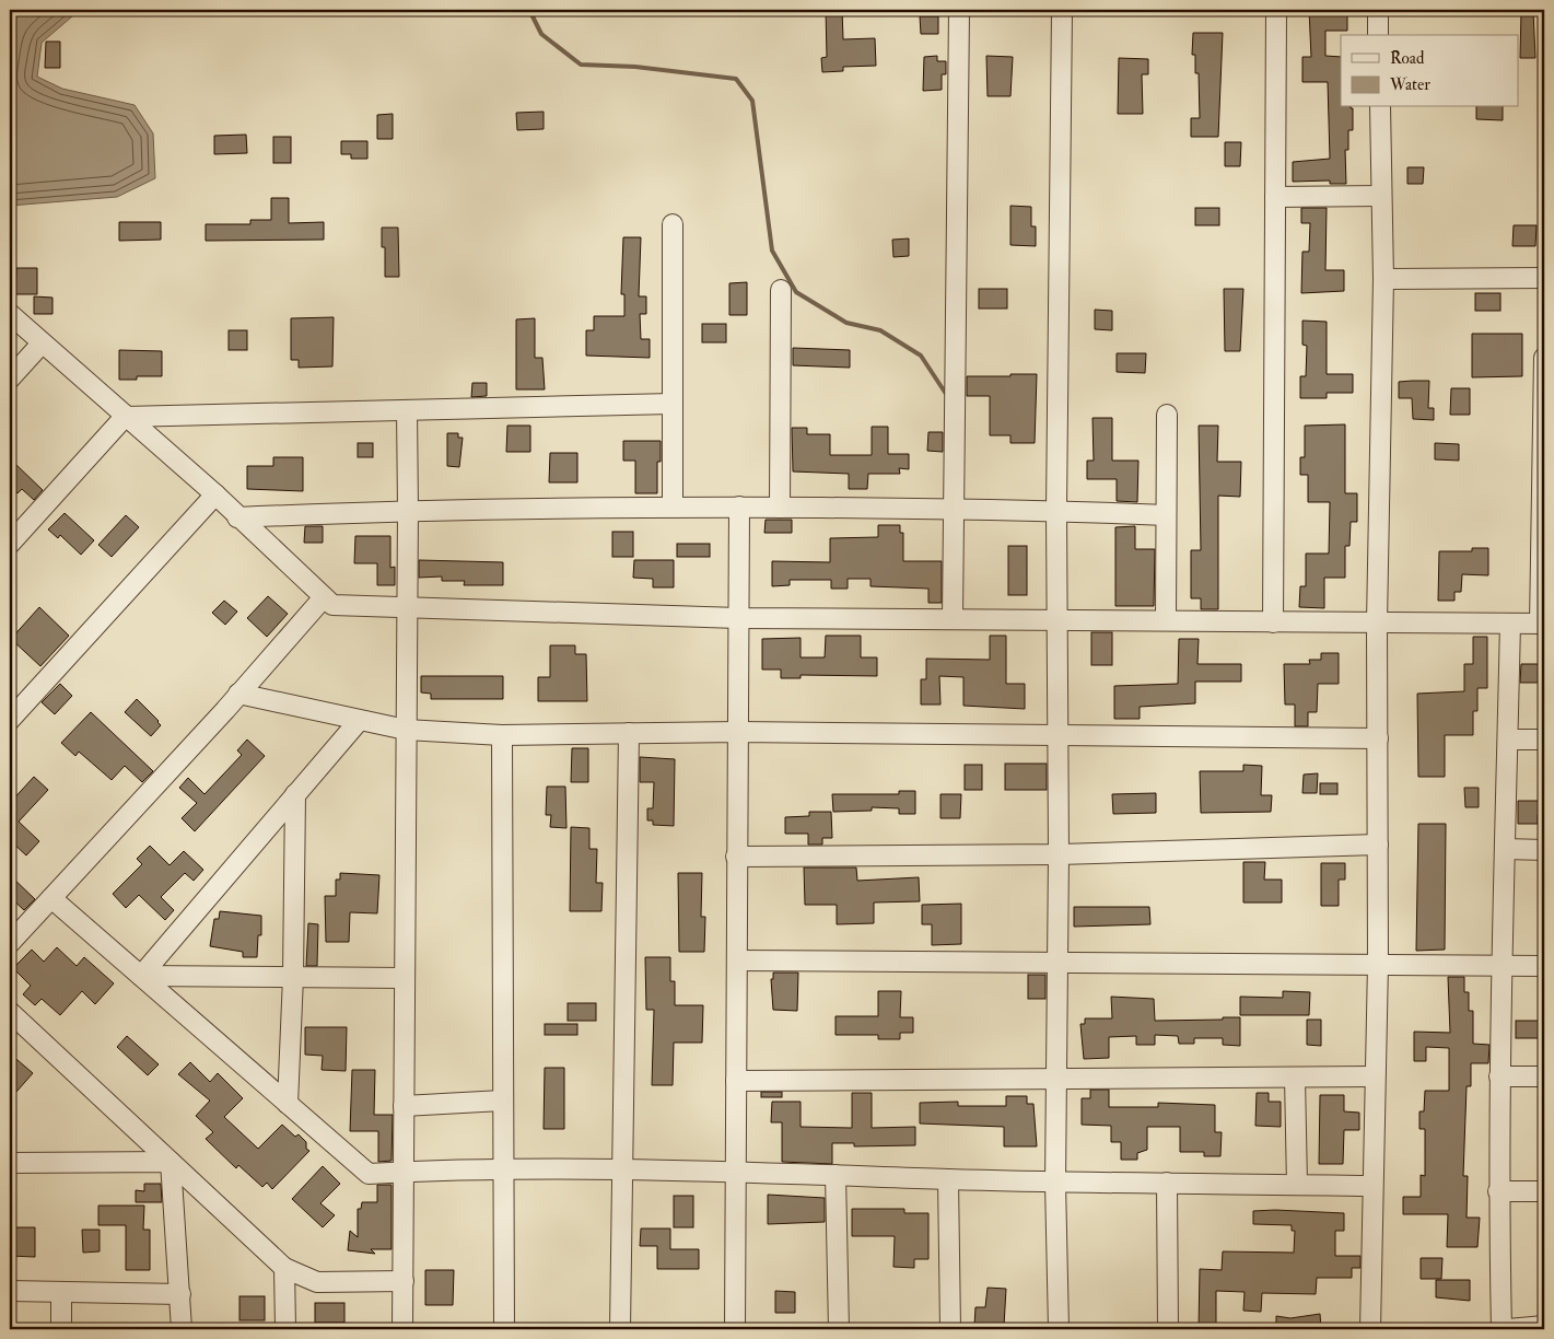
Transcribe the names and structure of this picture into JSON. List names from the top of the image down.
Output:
{
  "legend": ["Road", "Water"]
}
